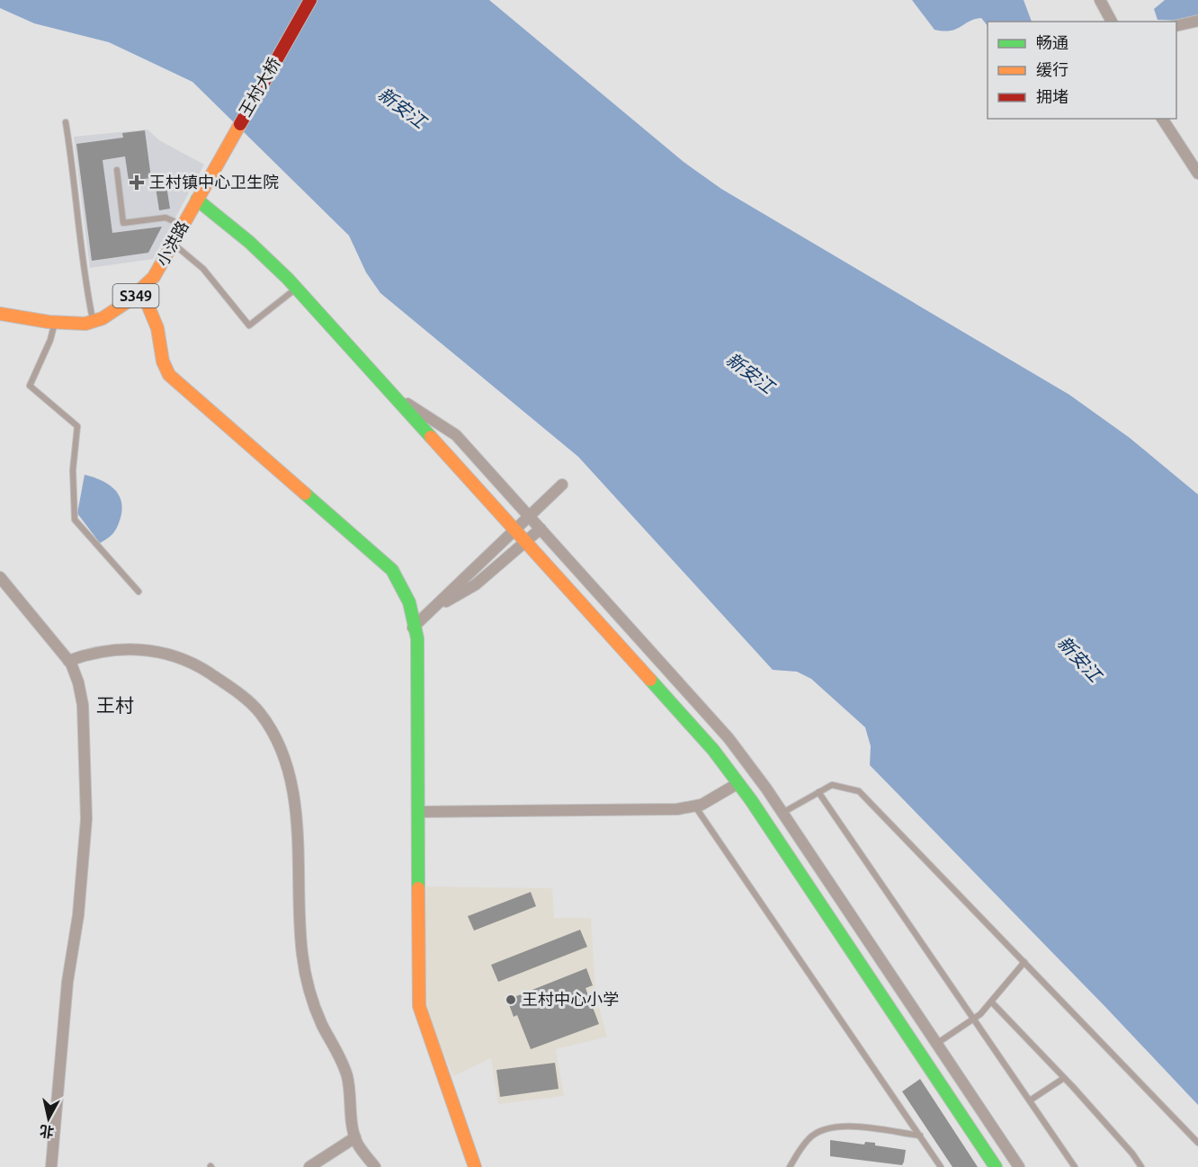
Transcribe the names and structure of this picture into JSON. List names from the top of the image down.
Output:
{
  "streets": {
    "street": ["王村大桥", "小洪路", "S349"]
  },
  "crossings": [
    ["王村大桥", "小洪路"]
  ],
  "districts": ["王村"],
  "water": ["新安江"],
  "places": {
    "health": ["王村镇中心卫生院"],
    "other": ["王村中心小学"]
  },
  "legend": ["畅通", "缓行", "拥堵"],
  "north": "bottom"
}
